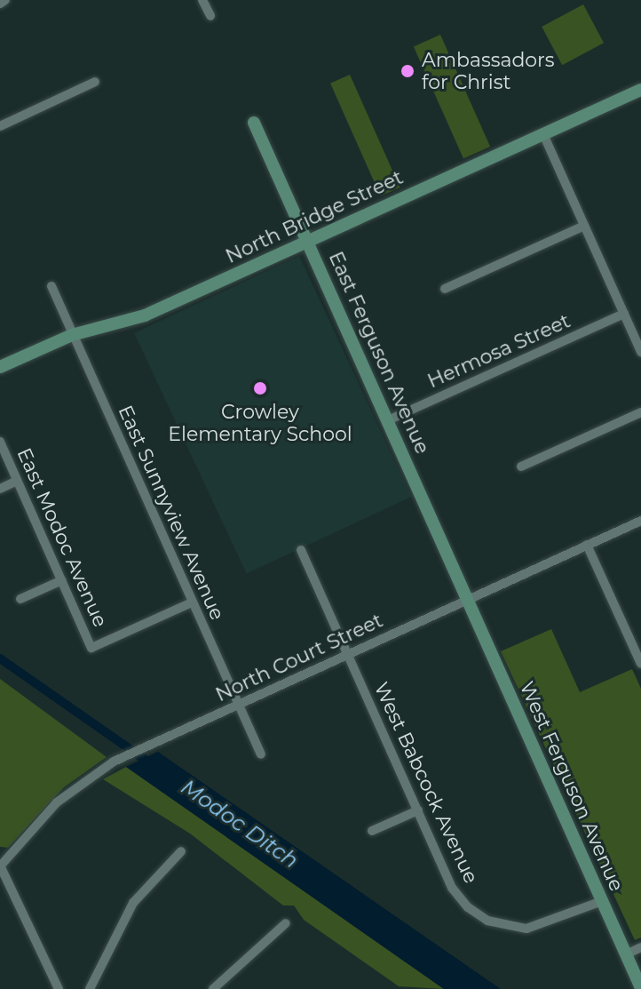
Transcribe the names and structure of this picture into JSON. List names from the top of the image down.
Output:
{
  "streets": {
    "street": [
      "North Bridge Street",
      "Hermosa Street",
      "East Ferguson Avenue",
      "East Sunnyview Avenue",
      "East Modoc Avenue",
      "North Court Street",
      "West Babcock Avenue",
      "West Ferguson Avenue"
    ]
  },
  "crossings": [
    ["North Bridge Street", "East Ferguson Avenue"],
    ["North Bridge Street", "East Sunnyview Avenue"],
    ["Hermosa Street", "East Ferguson Avenue"],
    ["East Ferguson Avenue", "North Court Street"],
    ["East Ferguson Avenue", "West Ferguson Avenue"],
    ["East Sunnyview Avenue", "East Modoc Avenue"],
    ["East Sunnyview Avenue", "North Court Street"],
    ["North Court Street", "West Babcock Avenue"],
    ["North Court Street", "West Ferguson Avenue"],
    ["West Babcock Avenue", "West Ferguson Avenue"]
  ],
  "water": ["Modoc Ditch"],
  "places": ["Ambassadors for Christ", "Crowley Elementary School"]
}
